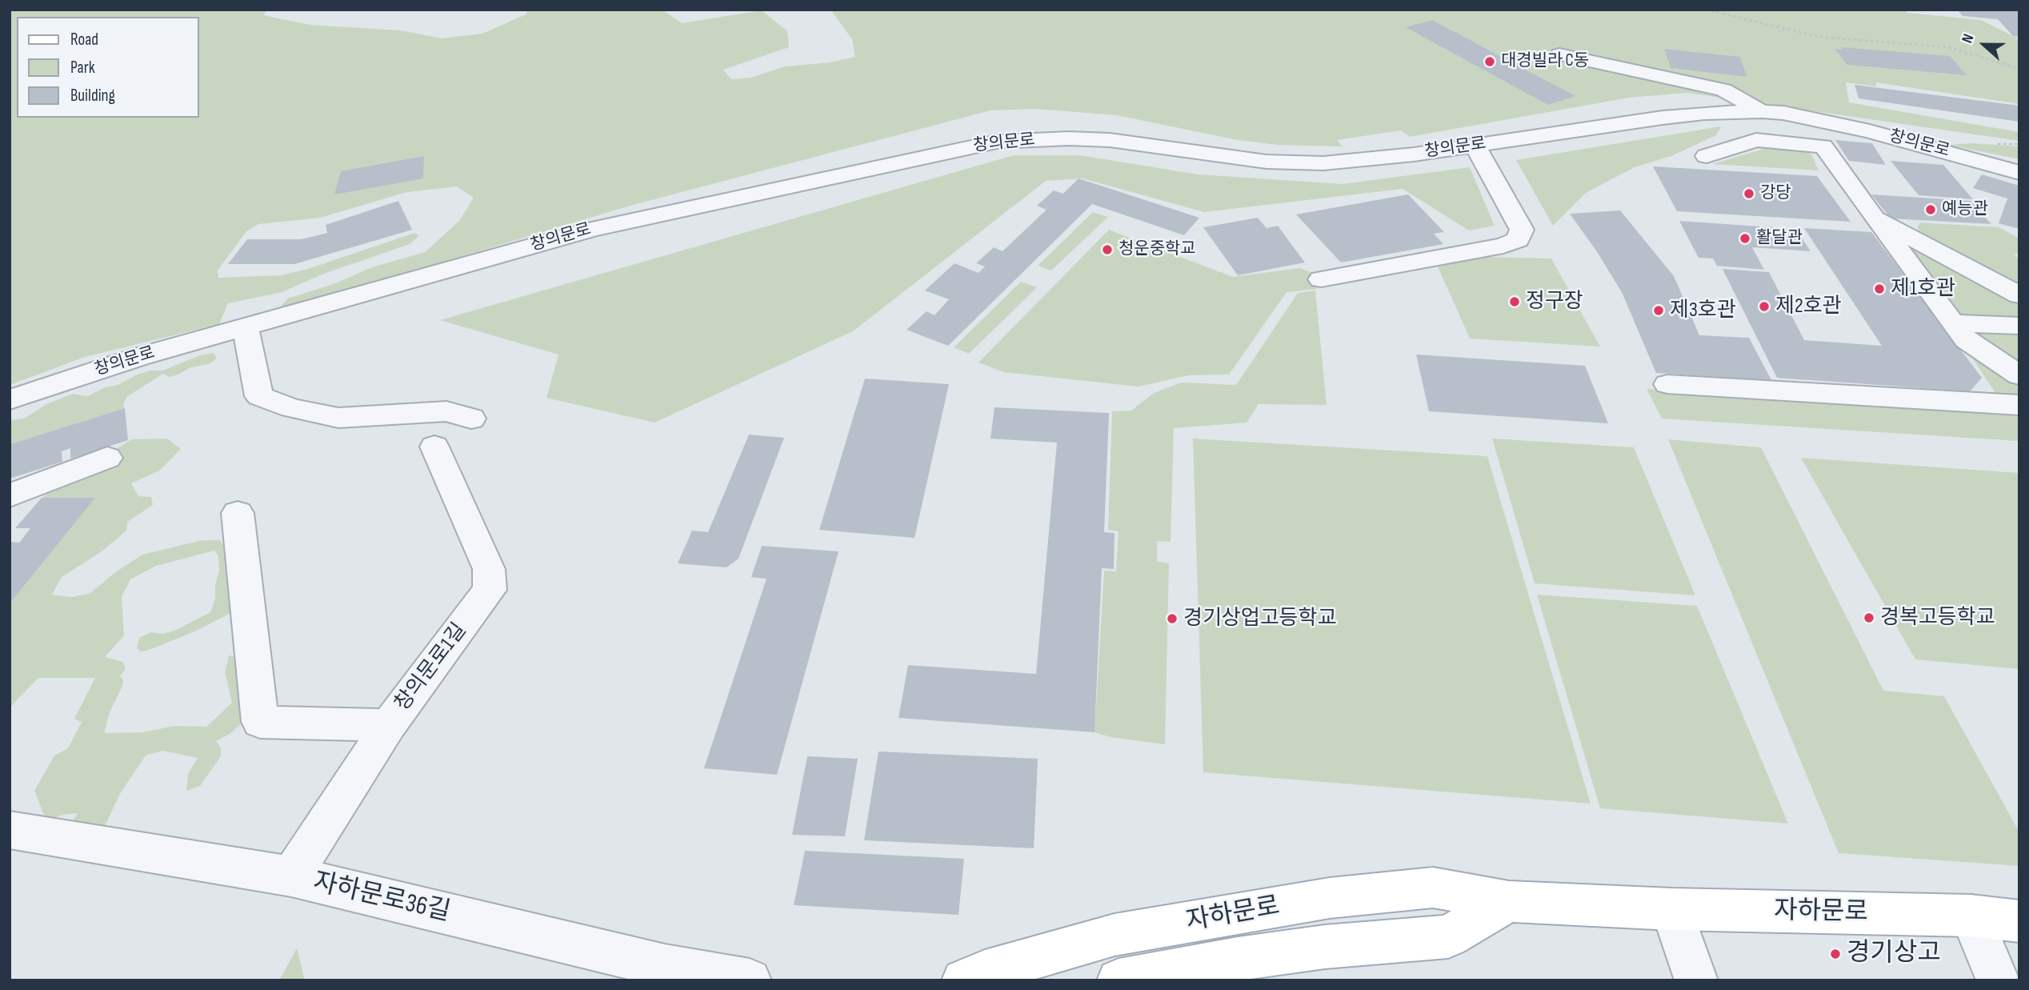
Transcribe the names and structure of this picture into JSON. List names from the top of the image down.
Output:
{
  "streets": {
    "main road": ["자하문로"],
    "street": ["창의문로", "창의문로1길", "자하문로36길"]
  },
  "crossings": [
    ["창의문로1길", "자하문로36길"]
  ],
  "places": [
    "대경빌라 C동",
    "강당",
    "예능관",
    "활달관",
    "청운중학교",
    "제1호관",
    "정구장",
    "제2호관",
    "제3호관",
    "경복고등학교",
    "경기상업고등학교",
    "경기상고"
  ],
  "legend": ["Road", "Park", "Building"],
  "north": "left"
}
